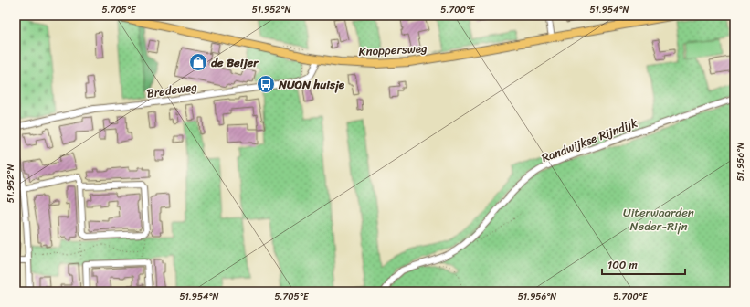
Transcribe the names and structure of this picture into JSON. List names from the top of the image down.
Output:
{
  "streets": {
    "main road": ["Knoppersweg"],
    "street": ["Bredeweg", "Randwijkse Rijndijk"]
  },
  "crossings": [
    ["Knoppersweg", "Bredeweg"]
  ],
  "parks": ["Uiterwaarden Neder-Rijn"],
  "places": {
    "shop": ["de Beijer"],
    "bus stop": ["NUON huisje"]
  },
  "scale_bar": "100 m",
  "coordinates": [
    "5.705°E",
    "51.952°N",
    "5.700°E",
    "51.954°N",
    "51.956°N"
  ]
}
